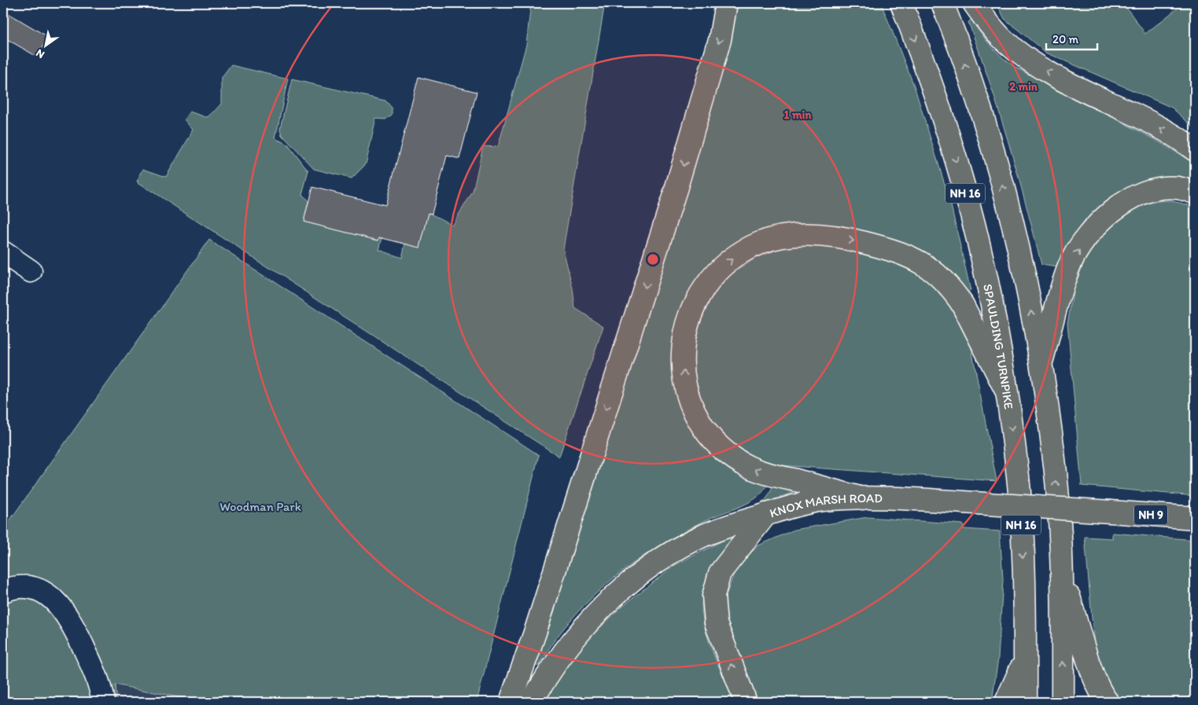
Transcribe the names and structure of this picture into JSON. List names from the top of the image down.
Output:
{
  "streets": {
    "main road": [
      "NH 16",
      "SPAULDING TURNPIKE",
      "KNOX MARSH ROAD",
      "NH 9"
    ]
  },
  "parks": ["Woodman Park"],
  "scale_bar": "20 m",
  "north": "bottom left",
  "rings": ["2 min", "1 min"]
}
